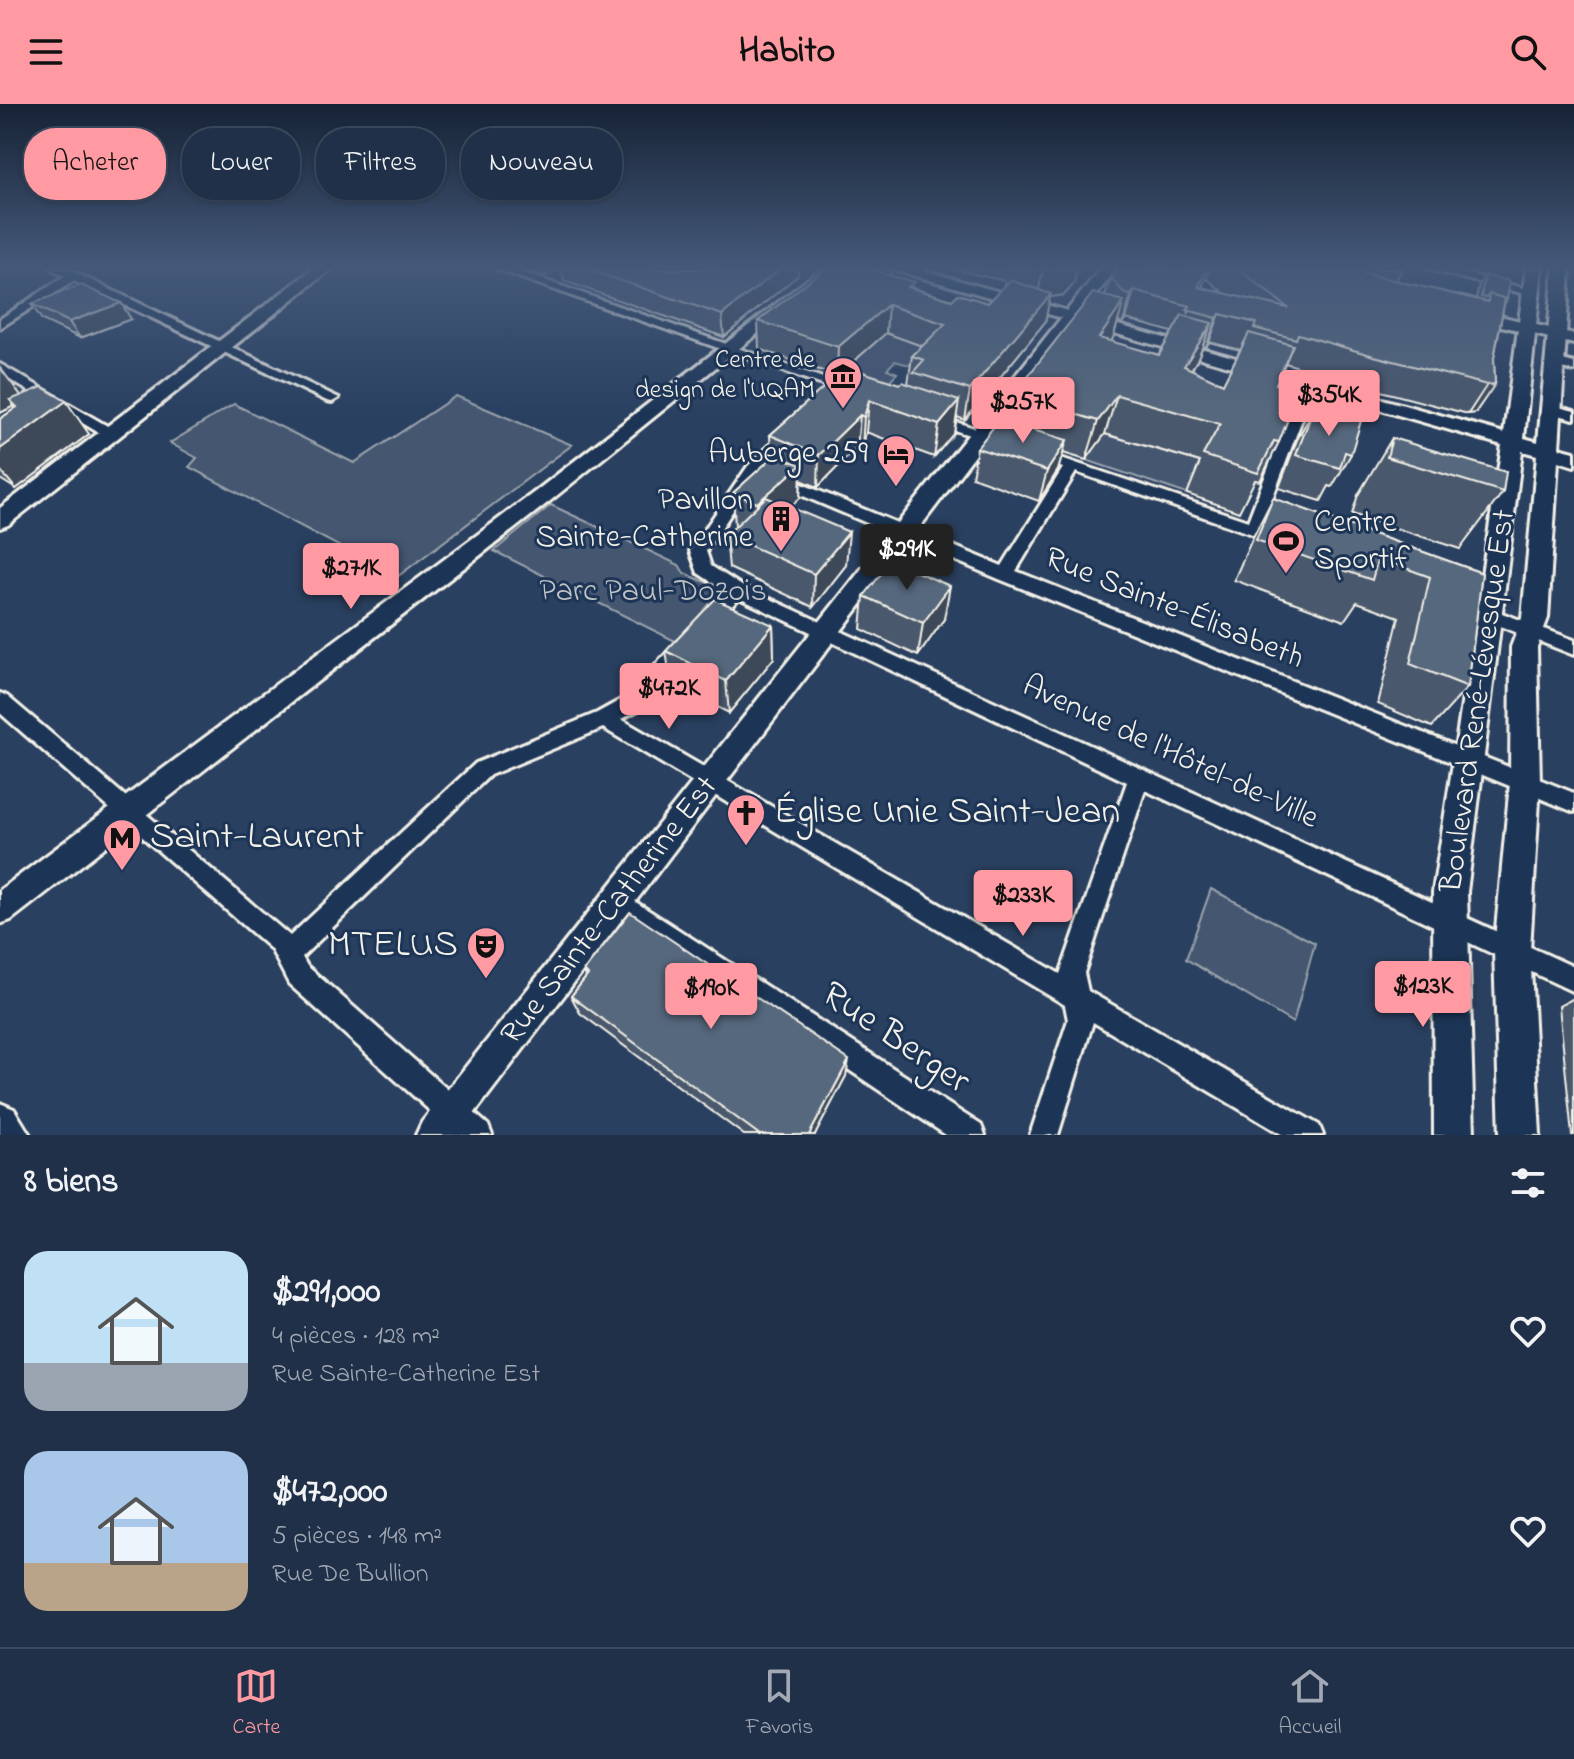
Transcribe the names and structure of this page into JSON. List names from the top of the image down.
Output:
{
  "streets": {
    "main road": ["Boulevard René-Lévesque Est"],
    "street": [
      "Rue Sainte-Élisabeth",
      "Avenue de l'Hôtel-de-Ville",
      "Rue Sainte-Catherine Est",
      "Rue Berger"
    ]
  },
  "crossings": [
    ["Rue Sainte-Élisabeth", "Boulevard René-Lévesque Est"],
    ["Rue Sainte-Élisabeth", "Avenue de l'Hôtel-de-Ville"],
    ["Rue Sainte-Élisabeth", "Rue Sainte-Catherine Est"],
    ["Boulevard René-Lévesque Est", "Avenue de l'Hôtel-de-Ville"],
    ["Avenue de l'Hôtel-de-Ville", "Rue Sainte-Catherine Est"],
    ["Rue Sainte-Catherine Est", "Rue Berger"]
  ],
  "parks": ["Parc Paul-Dozois"],
  "places": {
    "museum": ["Centre de design de l'UQAM"],
    "hotel": ["Auberge 259"],
    "building": ["Pavillon Sainte-Catherine"],
    "sports": ["Centre Sportif"],
    "church": ["Église Unie Saint-Jean"],
    "metro station": ["Saint-Laurent"],
    "theatre": ["MTELUS"]
  },
  "page": {
    "header": "Habito",
    "chip": [
      "Acheter",
      "Louer",
      "Filtres",
      "Nouveau"
    ],
    "price": [
      "$354K",
      "$257K",
      "$291K",
      "$271K",
      "$472K",
      "$233K",
      "$123K",
      "$190K"
    ],
    "heading": "8 biens",
    "list": [
      {
        "name": "$291,000",
        "note": "4 pièces · 128 m² · Rue Sainte-Catherine Est"
      },
      {
        "name": "$472,000",
        "note": "5 pièces · 148 m² · Rue De Bullion"
      }
    ],
    "tabs": ["Carte", "Favoris", "Accueil"]
  }
}
